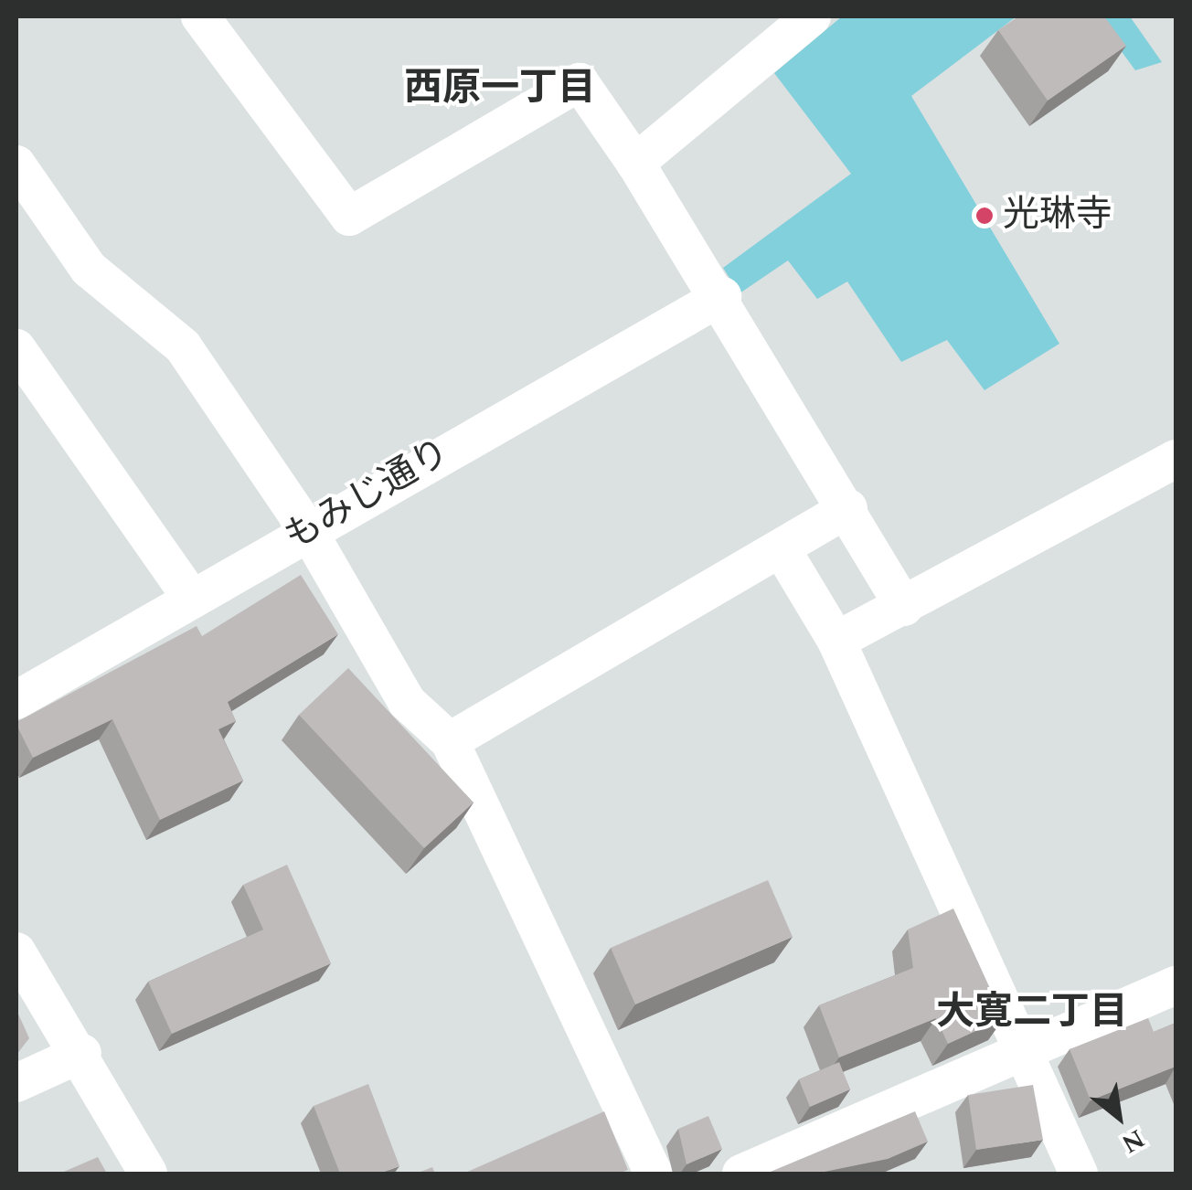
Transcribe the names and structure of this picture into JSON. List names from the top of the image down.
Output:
{
  "streets": {
    "street": ["もみじ通り"]
  },
  "districts": ["西原一丁目", "大寛二丁目"],
  "places": ["光琳寺"],
  "north": "bottom right"
}
